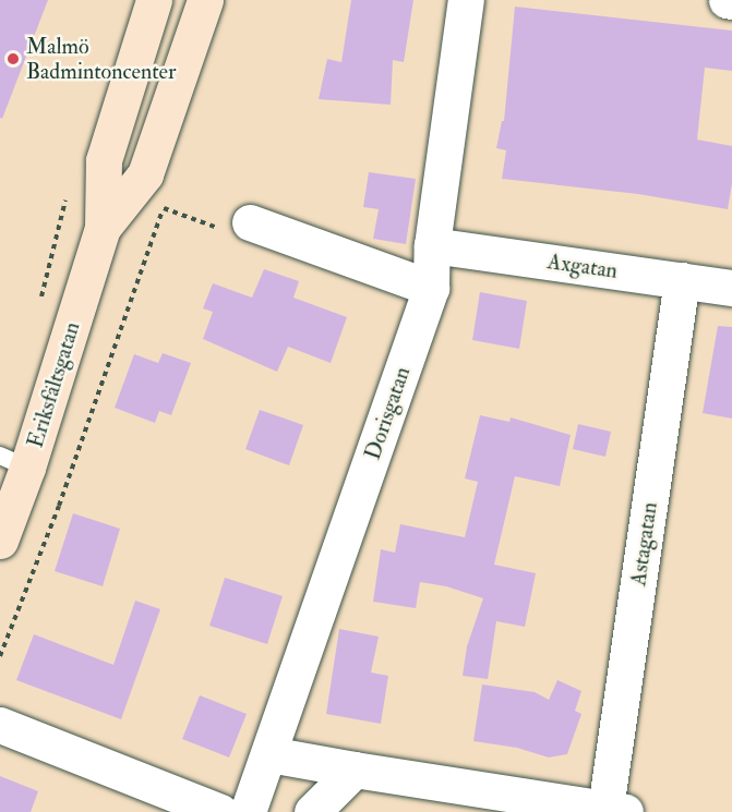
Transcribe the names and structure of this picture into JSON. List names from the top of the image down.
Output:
{
  "streets": {
    "street": [
      "Axgatan",
      "Eriksfältsgatan",
      "Dorisgatan",
      "Astagatan"
    ]
  },
  "crossings": [
    ["Axgatan", "Dorisgatan"],
    ["Axgatan", "Astagatan"]
  ],
  "places": ["Malmö Badmintoncenter"]
}
